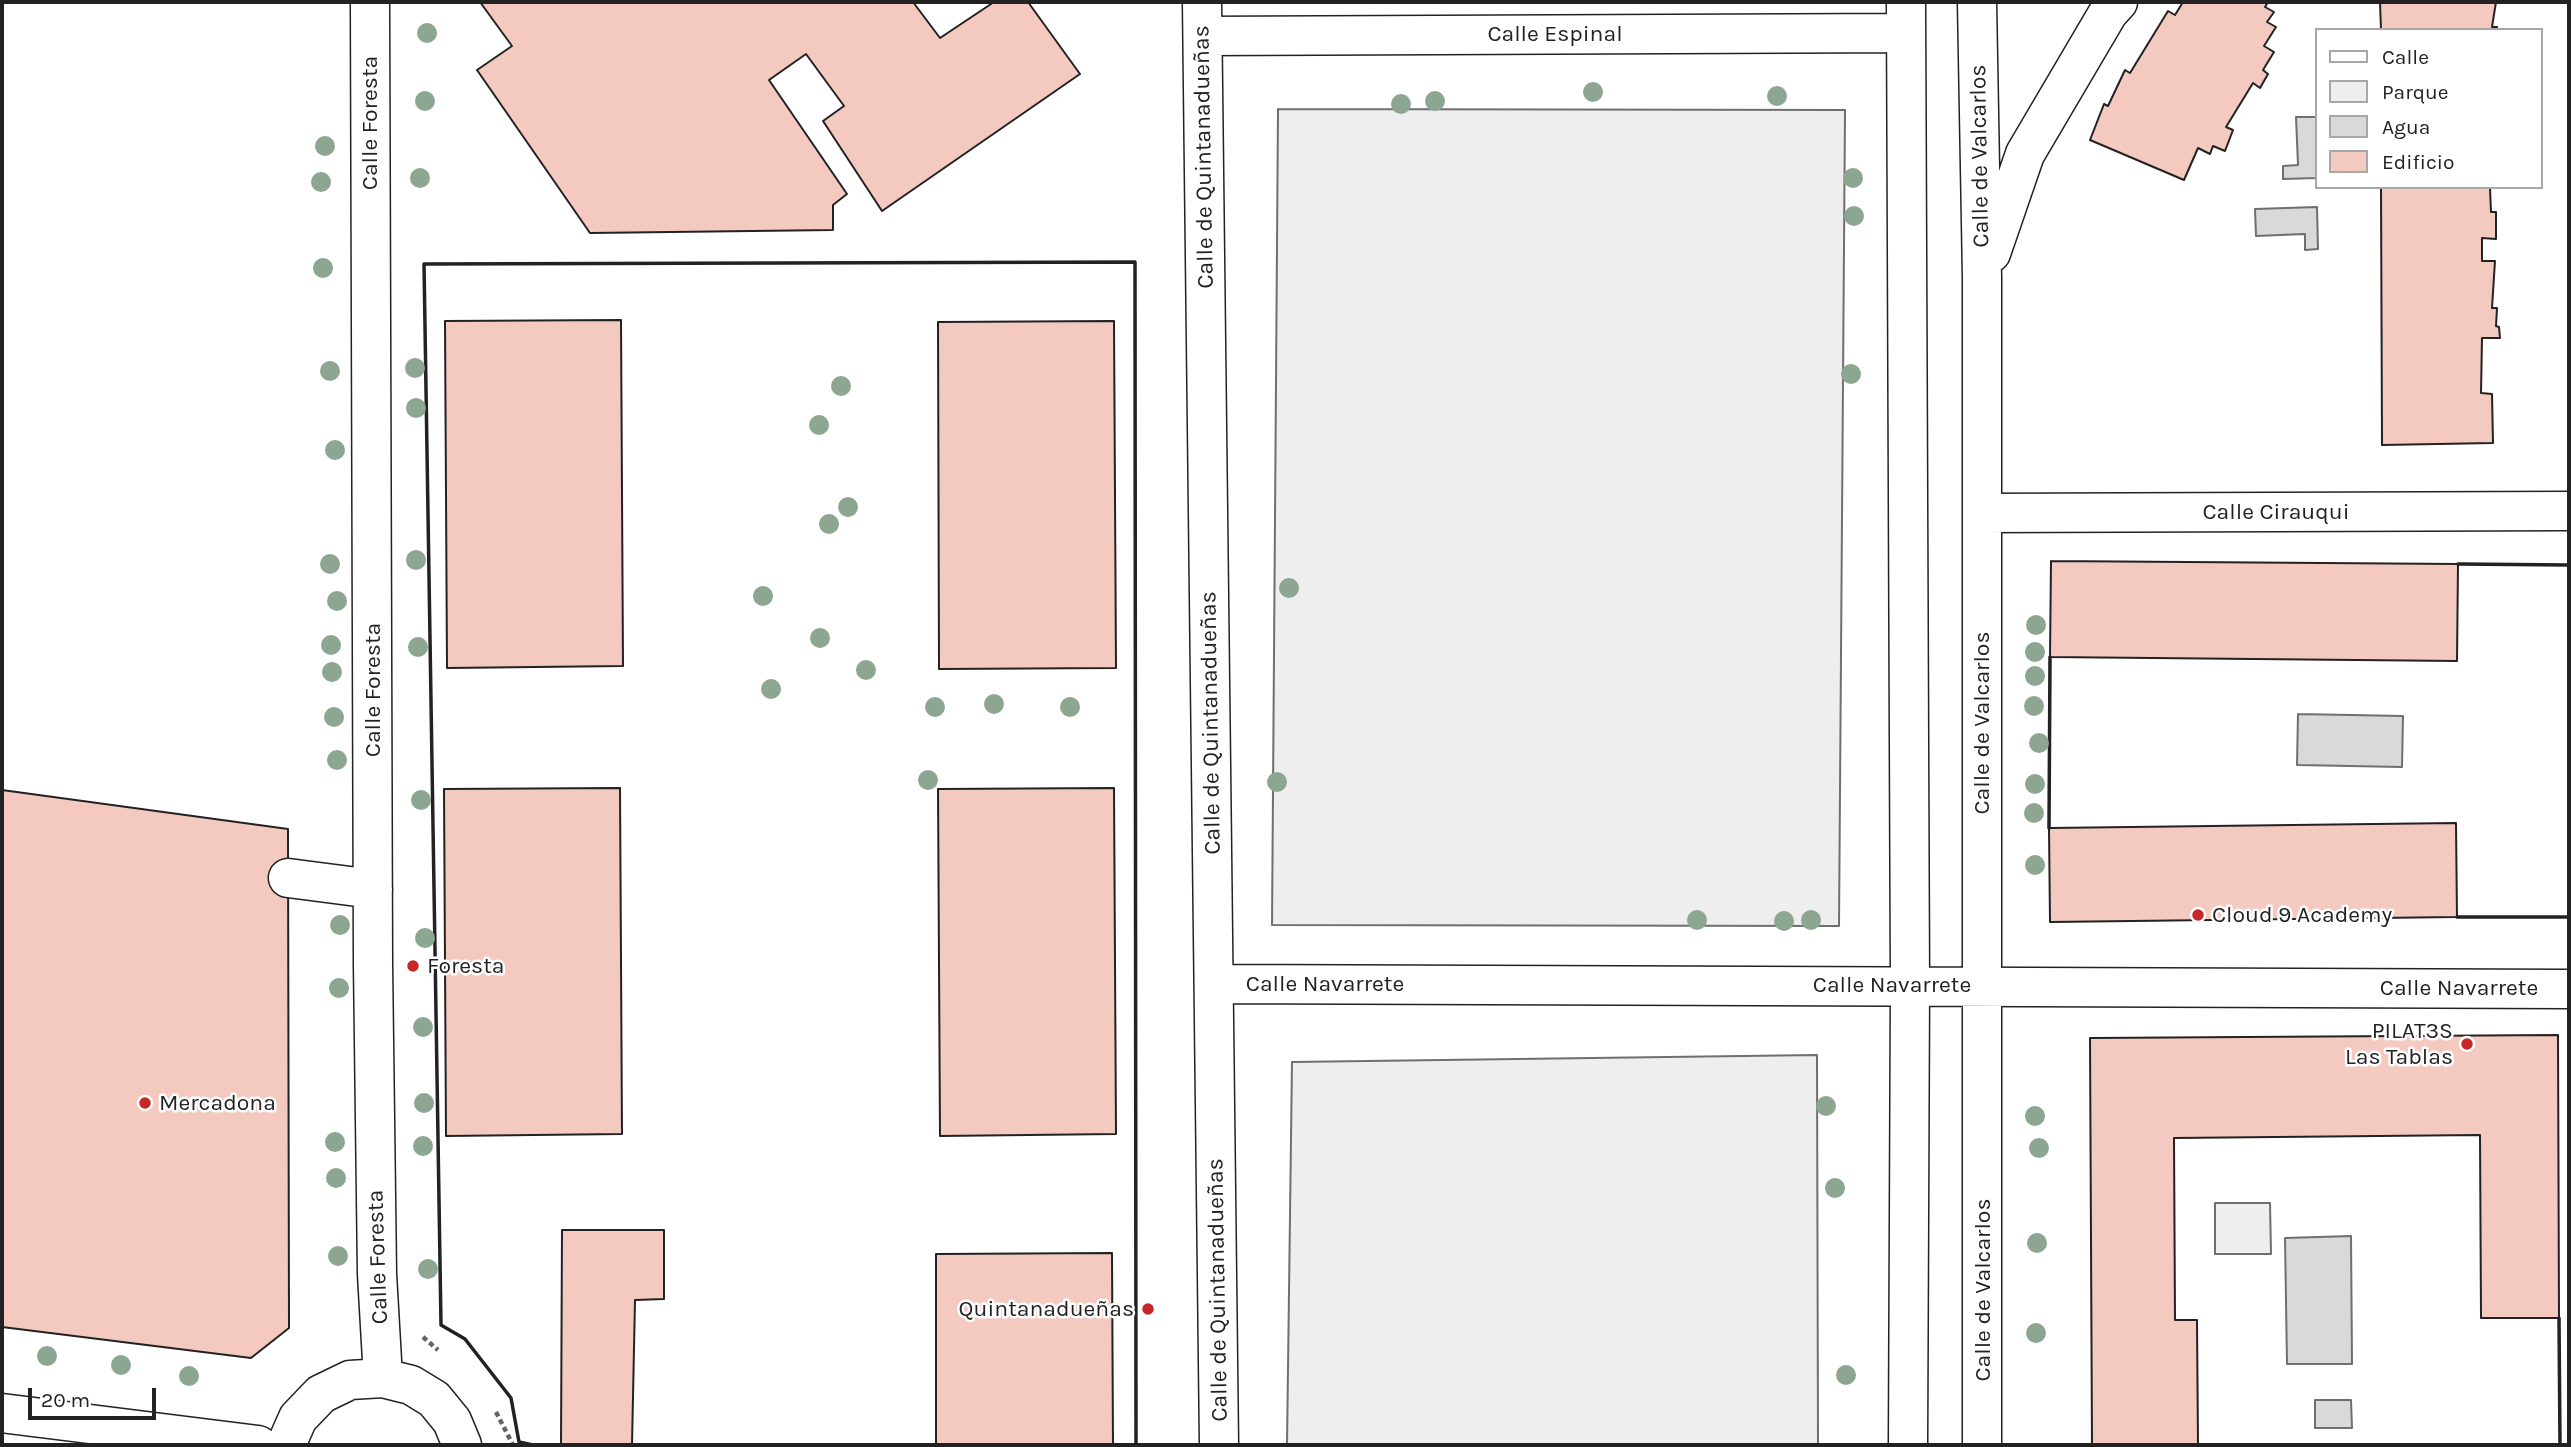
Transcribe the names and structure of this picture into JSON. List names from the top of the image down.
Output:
{
  "streets": {
    "street": [
      "Calle Espinal",
      "Calle Foresta",
      "Calle de Valcarlos",
      "Calle de Quintanadueñas",
      "Calle Cirauqui",
      "Calle Navarrete"
    ]
  },
  "crossings": [
    ["Calle Espinal", "Calle de Quintanadueñas"],
    ["Calle de Valcarlos", "Calle Cirauqui"],
    ["Calle de Valcarlos", "Calle Navarrete"],
    ["Calle de Quintanadueñas", "Calle Navarrete"]
  ],
  "places": [
    "Cloud 9 Academy",
    "Foresta",
    "PILAT3S Las Tablas",
    "Mercadona",
    "Quintanadueñas"
  ],
  "legend": [
    "Calle",
    "Parque",
    "Agua",
    "Edificio"
  ],
  "scale_bar": "20 m"
}
